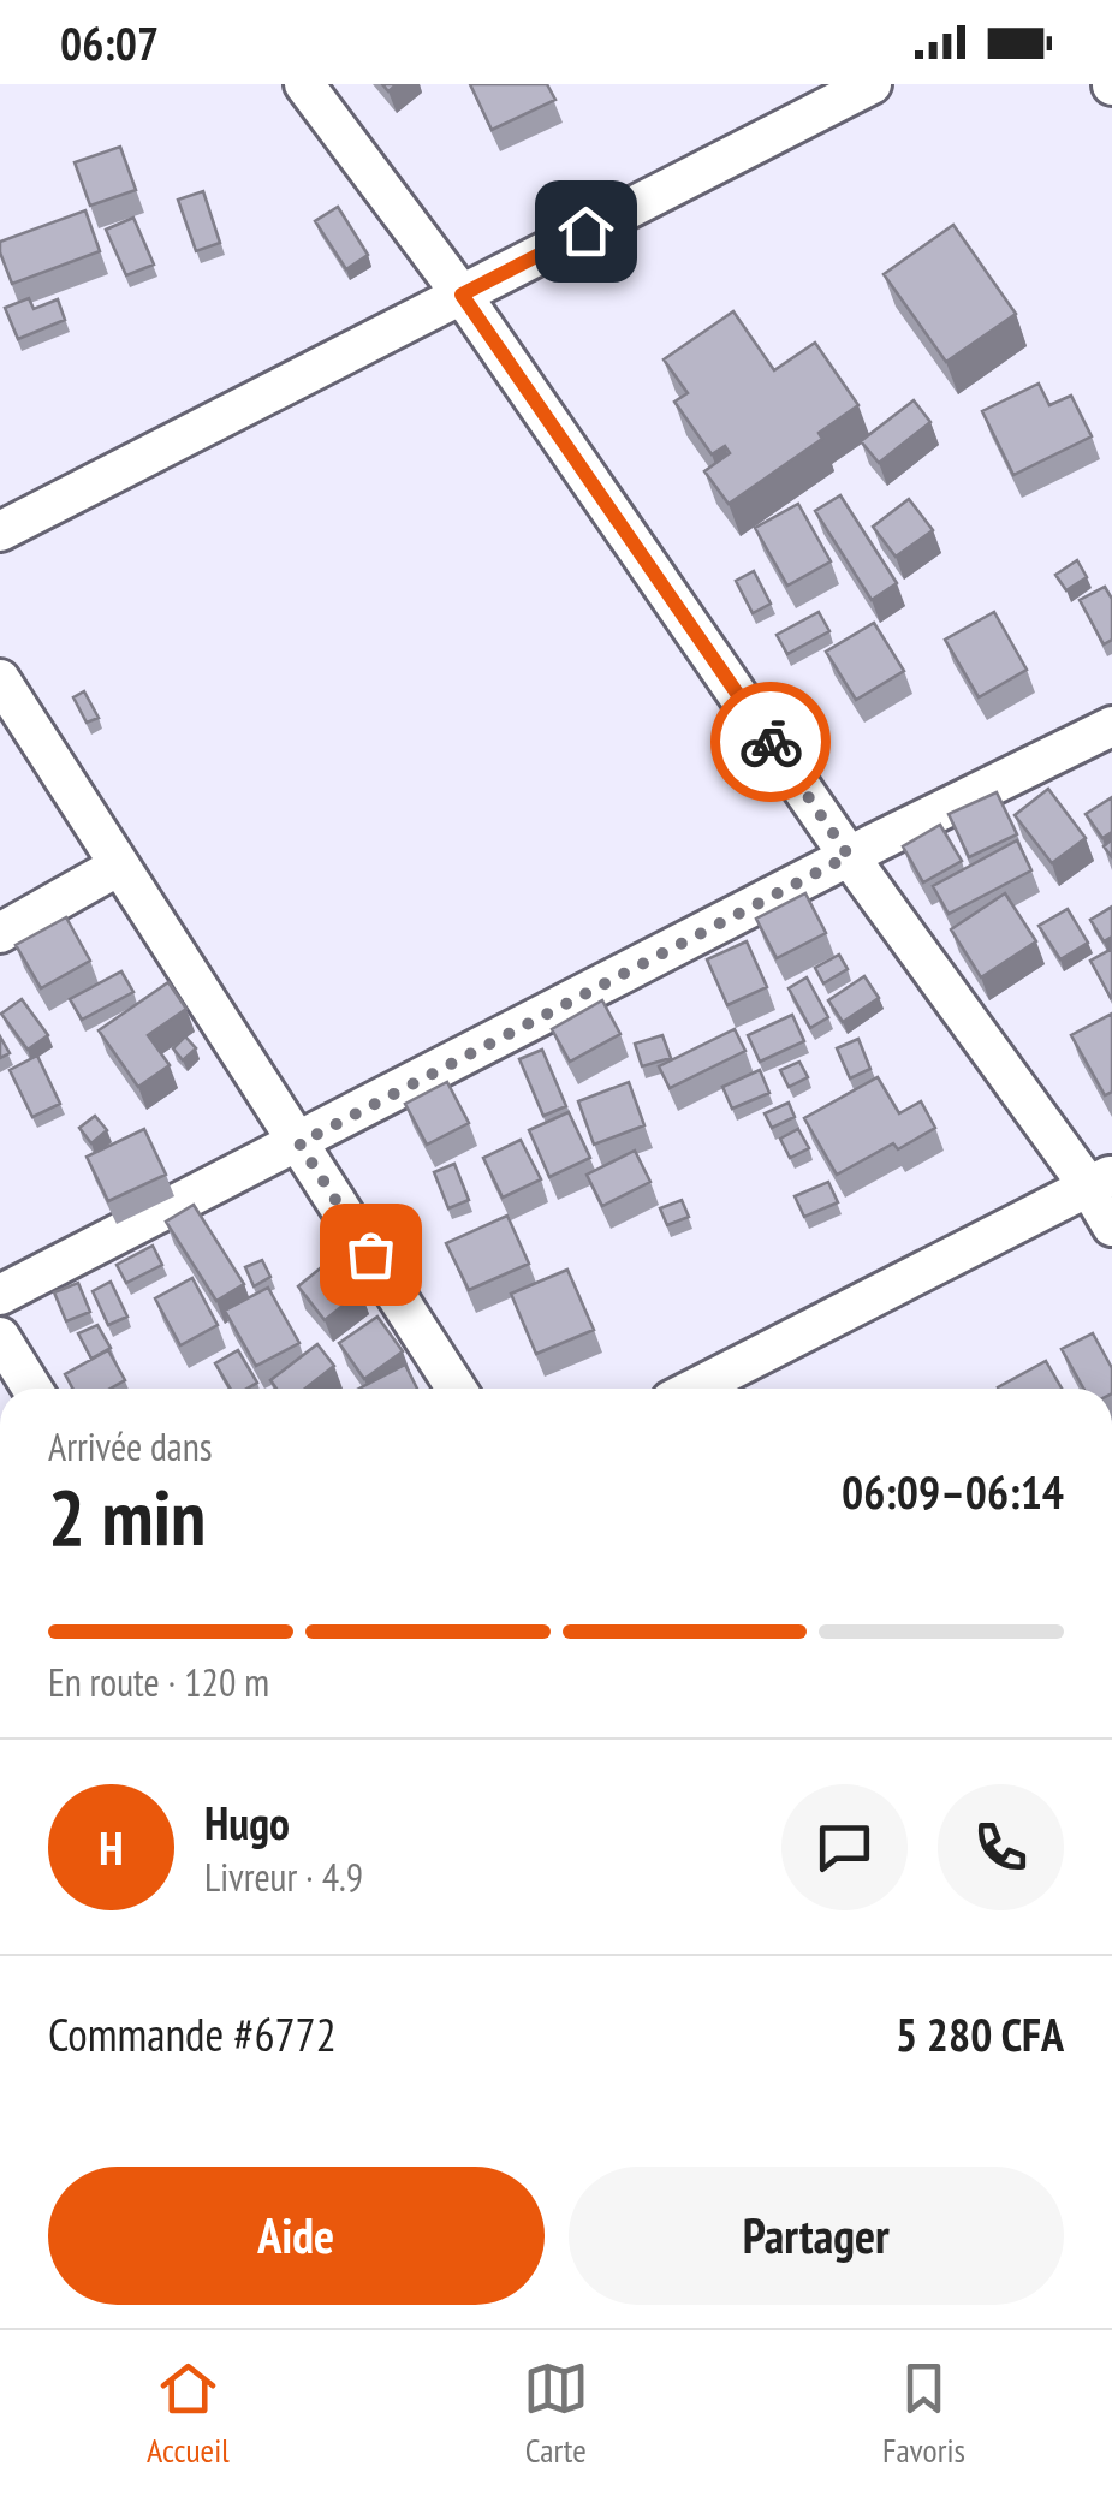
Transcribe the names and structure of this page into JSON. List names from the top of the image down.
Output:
{
  "page": {
    "status": "06:07",
    "heading": ["2 min", "Arrivée dans", "06:09–06:14"],
    "panel": [
      "Hugo",
      "Livreur · 4.9",
      "Commande #6772",
      "5 280 CFA"
    ],
    "bar": "En route · 120 m",
    "round": "H",
    "buttons": ["Aide", "Partager"],
    "tabs": ["Accueil", "Carte", "Favoris"]
  }
}
